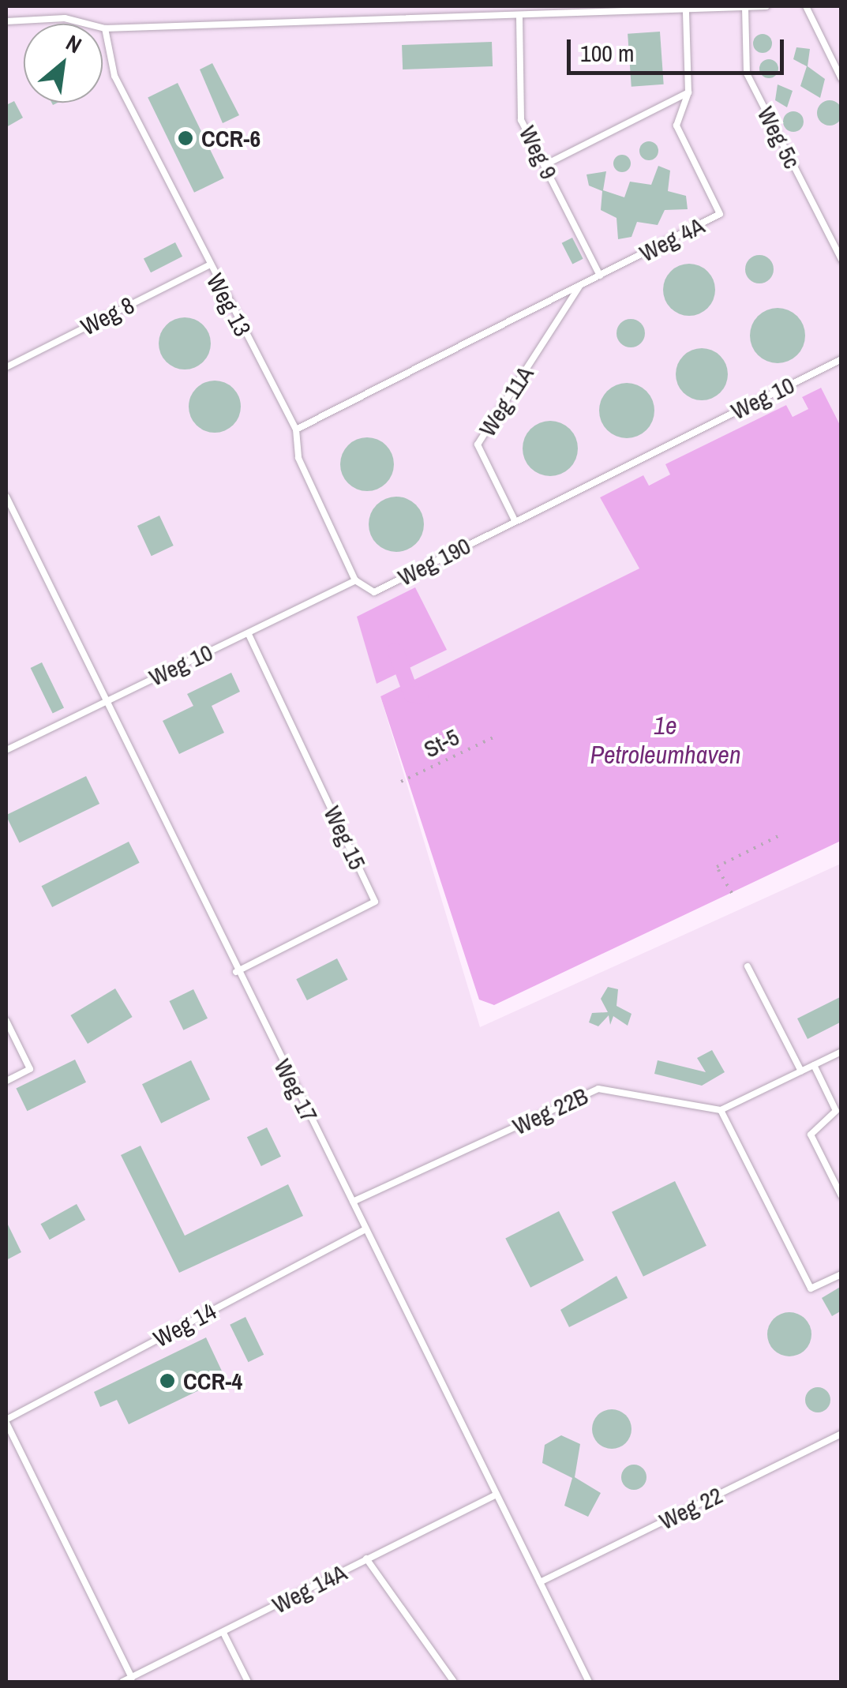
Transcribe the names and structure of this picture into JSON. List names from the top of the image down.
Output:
{
  "streets": {
    "lane": [
      "Weg 5c",
      "Weg 9",
      "Weg 4A",
      "Weg 13",
      "Weg 8",
      "Weg 10",
      "Weg 11A",
      "Weg 190",
      "Weg 15",
      "Weg 17",
      "Weg 22B",
      "Weg 14",
      "Weg 22",
      "Weg 14A"
    ],
    "path": ["St-5"]
  },
  "crossings": [
    ["Weg 9", "Weg 4A"],
    ["Weg 13", "Weg 8"],
    ["Weg 13", "Weg 10"],
    ["Weg 13", "Weg 190"],
    ["Weg 10", "Weg 11A"],
    ["Weg 10", "Weg 190"],
    ["Weg 10", "Weg 15"],
    ["Weg 10", "Weg 17"],
    ["Weg 11A", "Weg 190"],
    ["Weg 15", "Weg 17"],
    ["Weg 17", "Weg 22B"],
    ["Weg 17", "Weg 14"],
    ["Weg 17", "Weg 22"],
    ["Weg 17", "Weg 14A"]
  ],
  "water": ["1e Petroleumhaven"],
  "places": ["CCR-6", "CCR-4"],
  "scale_bar": "100 m",
  "north": "top right"
}
